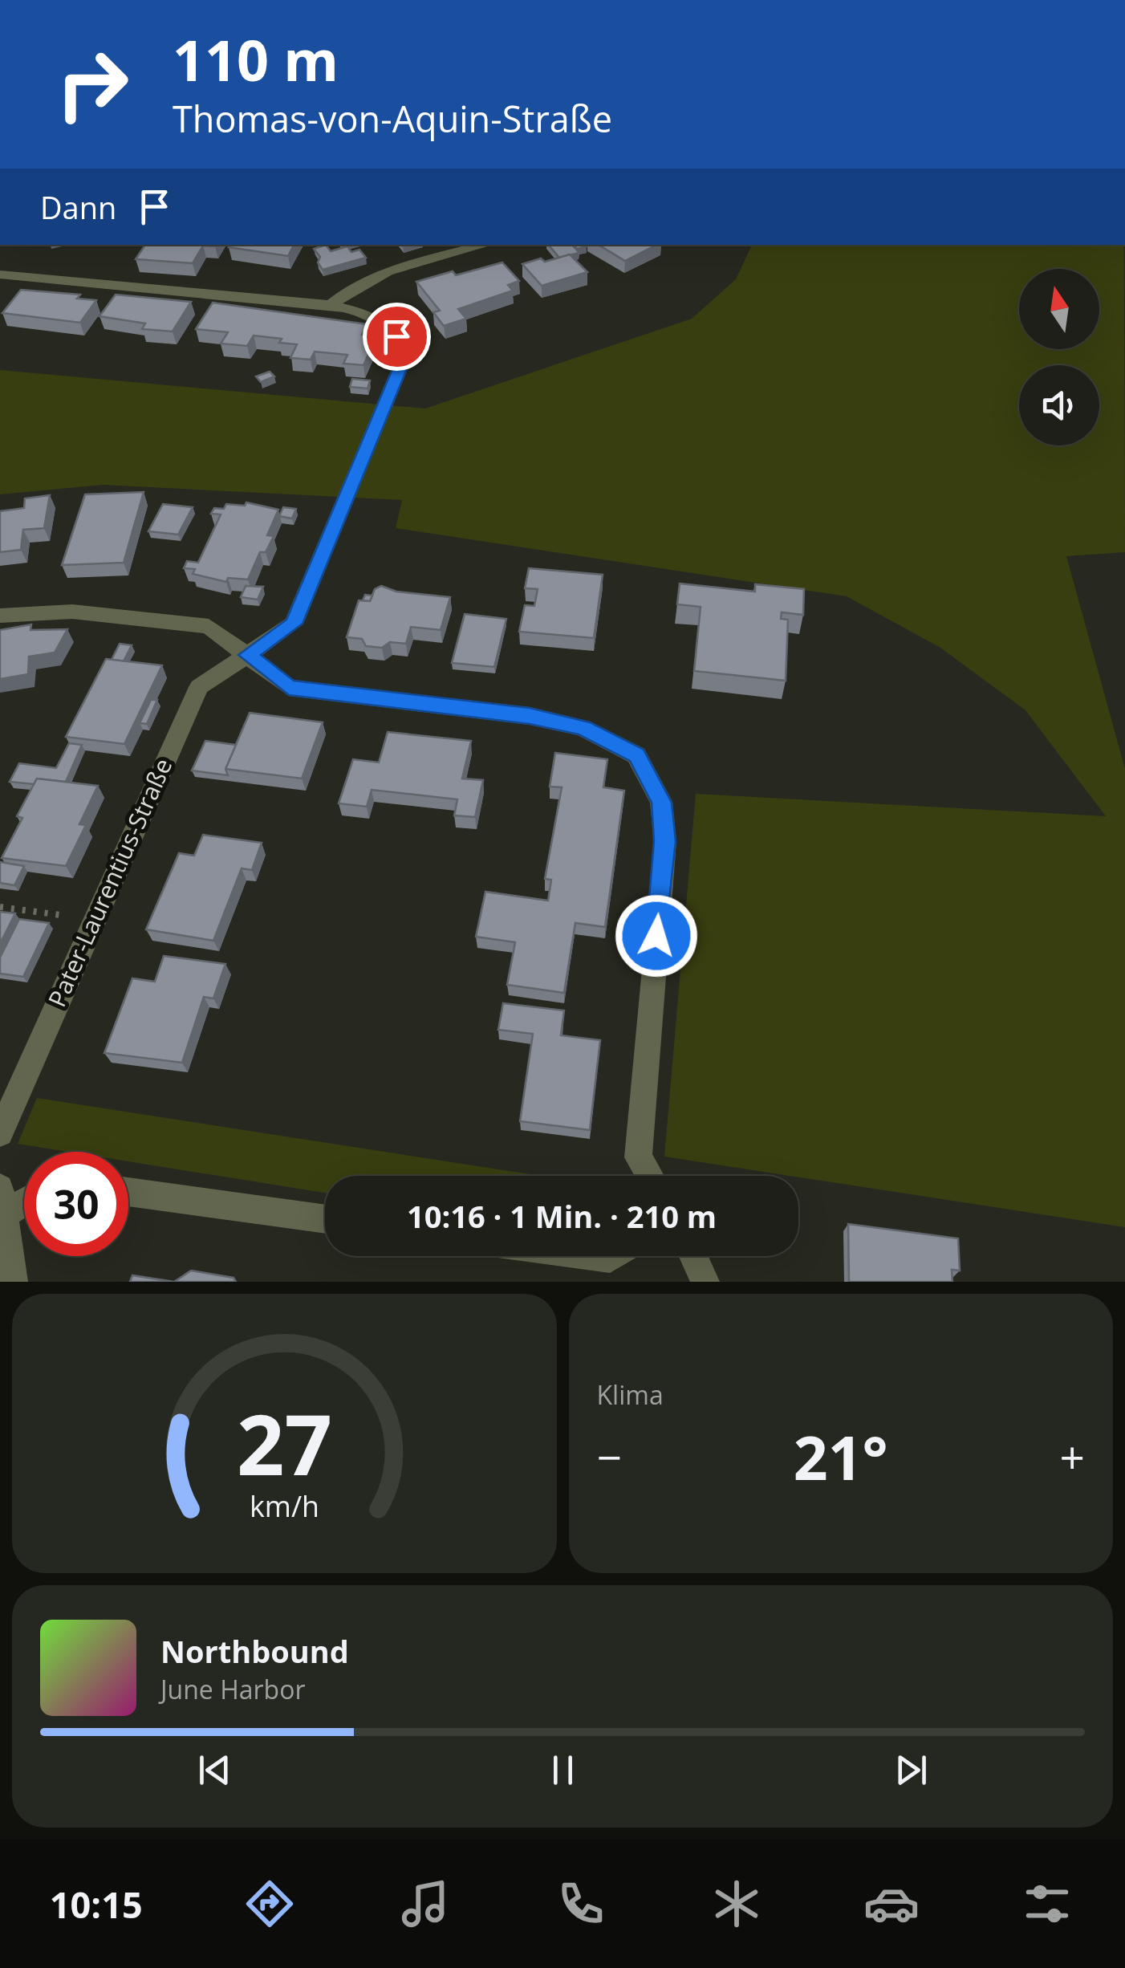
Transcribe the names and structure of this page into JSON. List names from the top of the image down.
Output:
{
  "streets": {
    "street": ["Pater-Laurentius-Straße"]
  },
  "north": "top",
  "page": {
    "turn": ["110 m", "Thomas-von-Aquin-Straße"],
    "then": "Dann",
    "limit": "30",
    "trip": "10:16 · 1 Min. · 210 m",
    "tile": "Klima",
    "heat": ["−", "21°", "+"],
    "song": ["Northbound", "June Harbor"],
    "tabs": "10:15",
    "gauge": ["27", "km/h"]
  }
}
